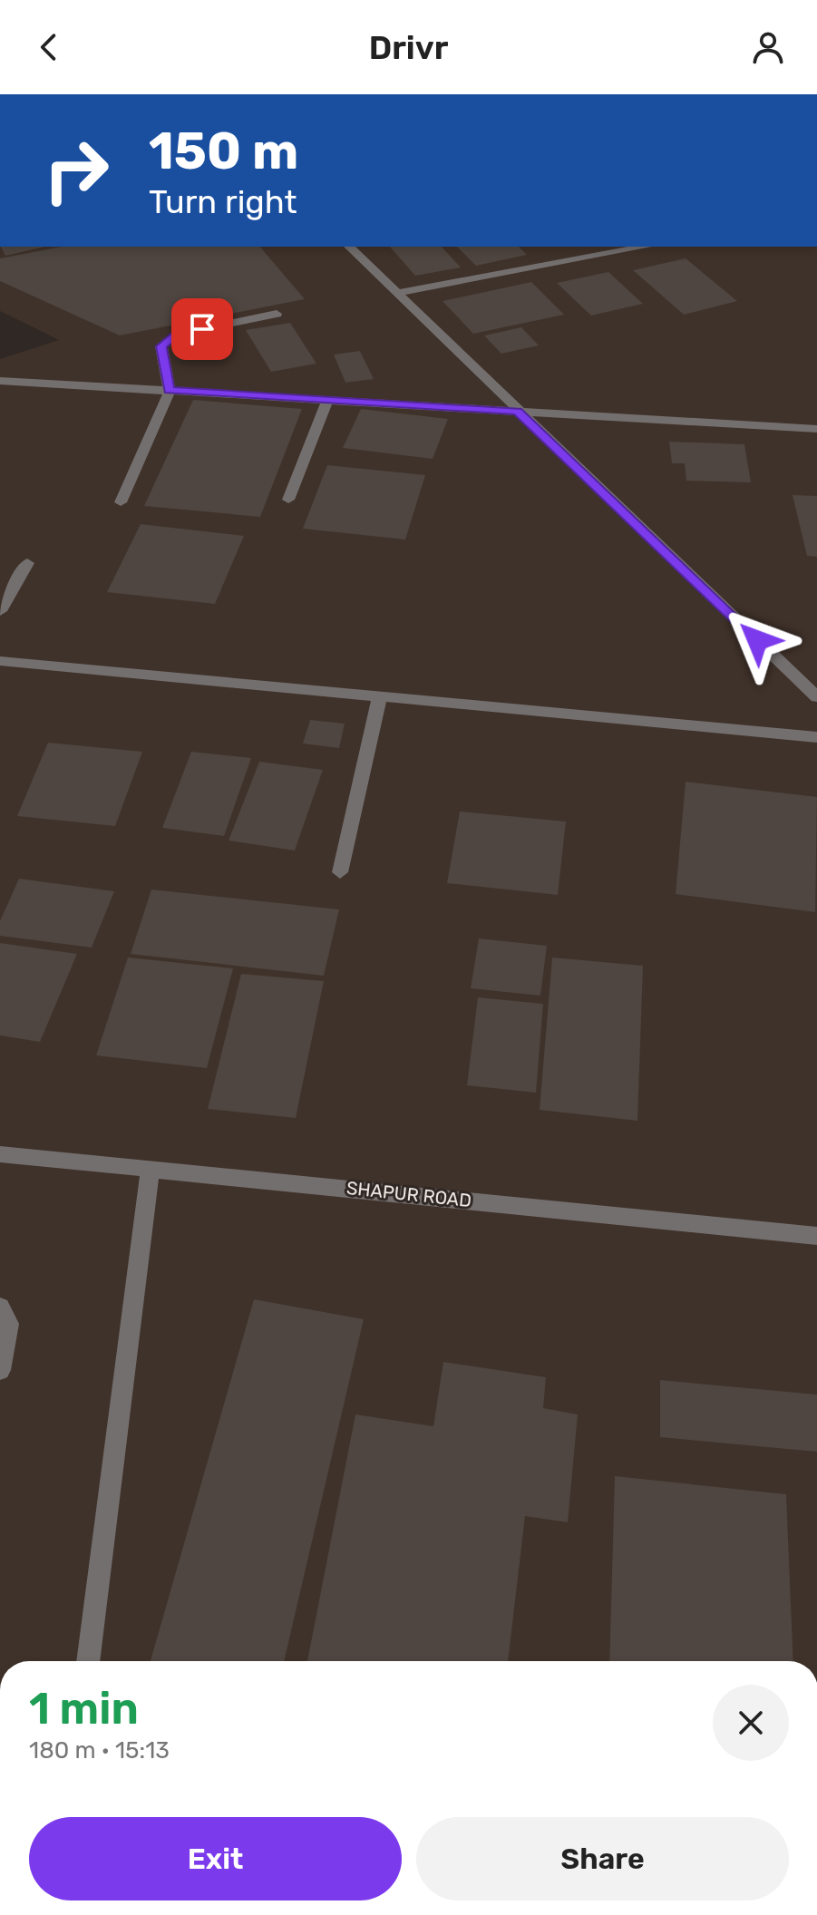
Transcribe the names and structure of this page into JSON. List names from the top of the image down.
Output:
{
  "streets": {
    "street": ["SHAPUR ROAD"]
  },
  "page": {
    "header": "Drivr",
    "turn": ["150 m", "Turn right"],
    "heading": ["1 min", "180 m · 15:13"],
    "buttons": ["Exit", "Share"]
  }
}
